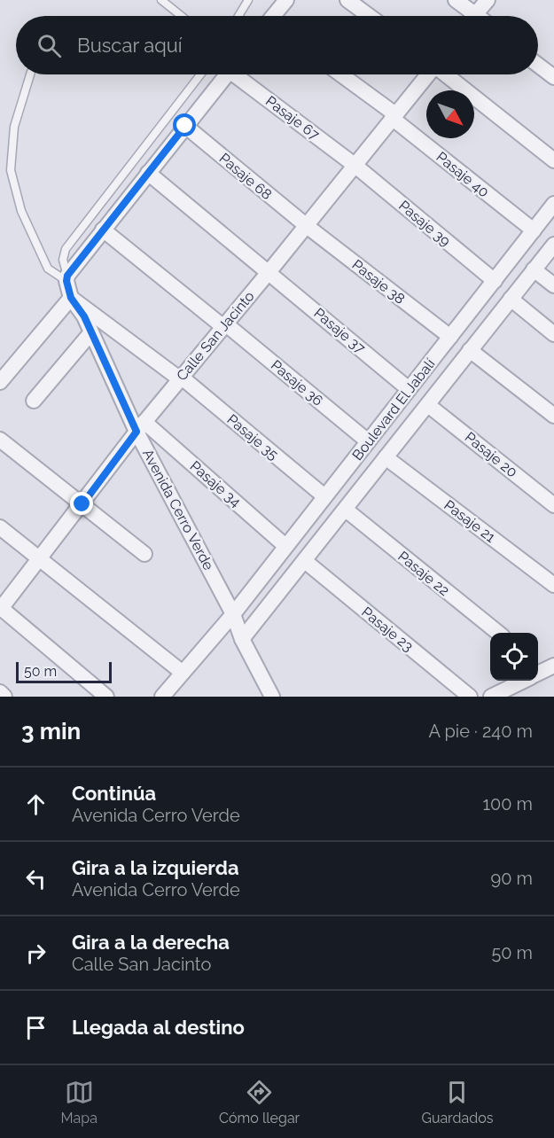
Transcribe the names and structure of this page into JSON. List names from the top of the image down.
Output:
{
  "streets": {
    "street": [
      "Pasaje 67",
      "Pasaje 40",
      "Pasaje 68",
      "Pasaje 39",
      "Pasaje 38",
      "Pasaje 37",
      "Calle San Jacinto",
      "Pasaje 36",
      "Boulevard El Jabalí",
      "Pasaje 35",
      "Pasaje 20",
      "Pasaje 34",
      "Avenida Cerro Verde",
      "Pasaje 21",
      "Pasaje 22",
      "Pasaje 23"
    ]
  },
  "crossings": [
    ["Pasaje 67", "Pasaje 39"],
    ["Pasaje 67", "Calle San Jacinto"],
    ["Pasaje 40", "Calle San Jacinto"],
    ["Pasaje 40", "Boulevard El Jabalí"],
    ["Pasaje 68", "Pasaje 38"],
    ["Pasaje 68", "Calle San Jacinto"],
    ["Pasaje 39", "Calle San Jacinto"],
    ["Pasaje 39", "Boulevard El Jabalí"],
    ["Pasaje 38", "Calle San Jacinto"],
    ["Pasaje 38", "Boulevard El Jabalí"],
    ["Pasaje 37", "Calle San Jacinto"],
    ["Pasaje 37", "Boulevard El Jabalí"],
    ["Calle San Jacinto", "Pasaje 36"],
    ["Calle San Jacinto", "Pasaje 35"],
    ["Calle San Jacinto", "Pasaje 34"],
    ["Calle San Jacinto", "Avenida Cerro Verde"],
    ["Pasaje 36", "Boulevard El Jabalí"],
    ["Boulevard El Jabalí", "Pasaje 35"],
    ["Boulevard El Jabalí", "Pasaje 20"],
    ["Boulevard El Jabalí", "Pasaje 34"],
    ["Boulevard El Jabalí", "Avenida Cerro Verde"],
    ["Boulevard El Jabalí", "Pasaje 21"],
    ["Boulevard El Jabalí", "Pasaje 22"],
    ["Boulevard El Jabalí", "Pasaje 23"],
    ["Pasaje 35", "Avenida Cerro Verde"],
    ["Pasaje 34", "Avenida Cerro Verde"]
  ],
  "scale_bar": "50 m",
  "north": "bottom right",
  "page": {
    "search": "Buscar aquí",
    "scale": "50 m",
    "heading": ["3 min", "A pie · 240 m"],
    "list": [
      ["Continúa", "Avenida Cerro Verde", "100 m"],
      ["Gira a la izquierda", "Avenida Cerro Verde", "90 m"],
      ["Gira a la derecha", "Calle San Jacinto", "50 m"],
      "Llegada al destino"
    ],
    "nav": ["Mapa", "Cómo llegar", "Guardados"]
  }
}
